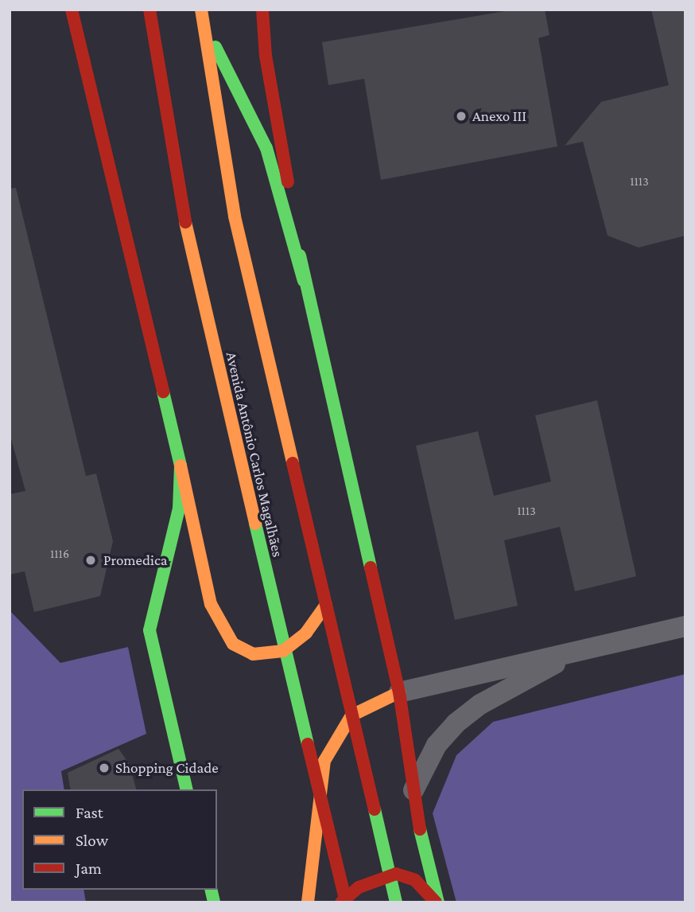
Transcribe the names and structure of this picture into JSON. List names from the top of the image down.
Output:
{
  "streets": {
    "main road": ["Avenida Antônio Carlos Magalhães"]
  },
  "places": ["Anexo III", "Promedica", "Shopping Cidade"],
  "house_numbers": ["1113", "1113", "1116"],
  "legend": ["Fast", "Slow", "Jam"]
}
